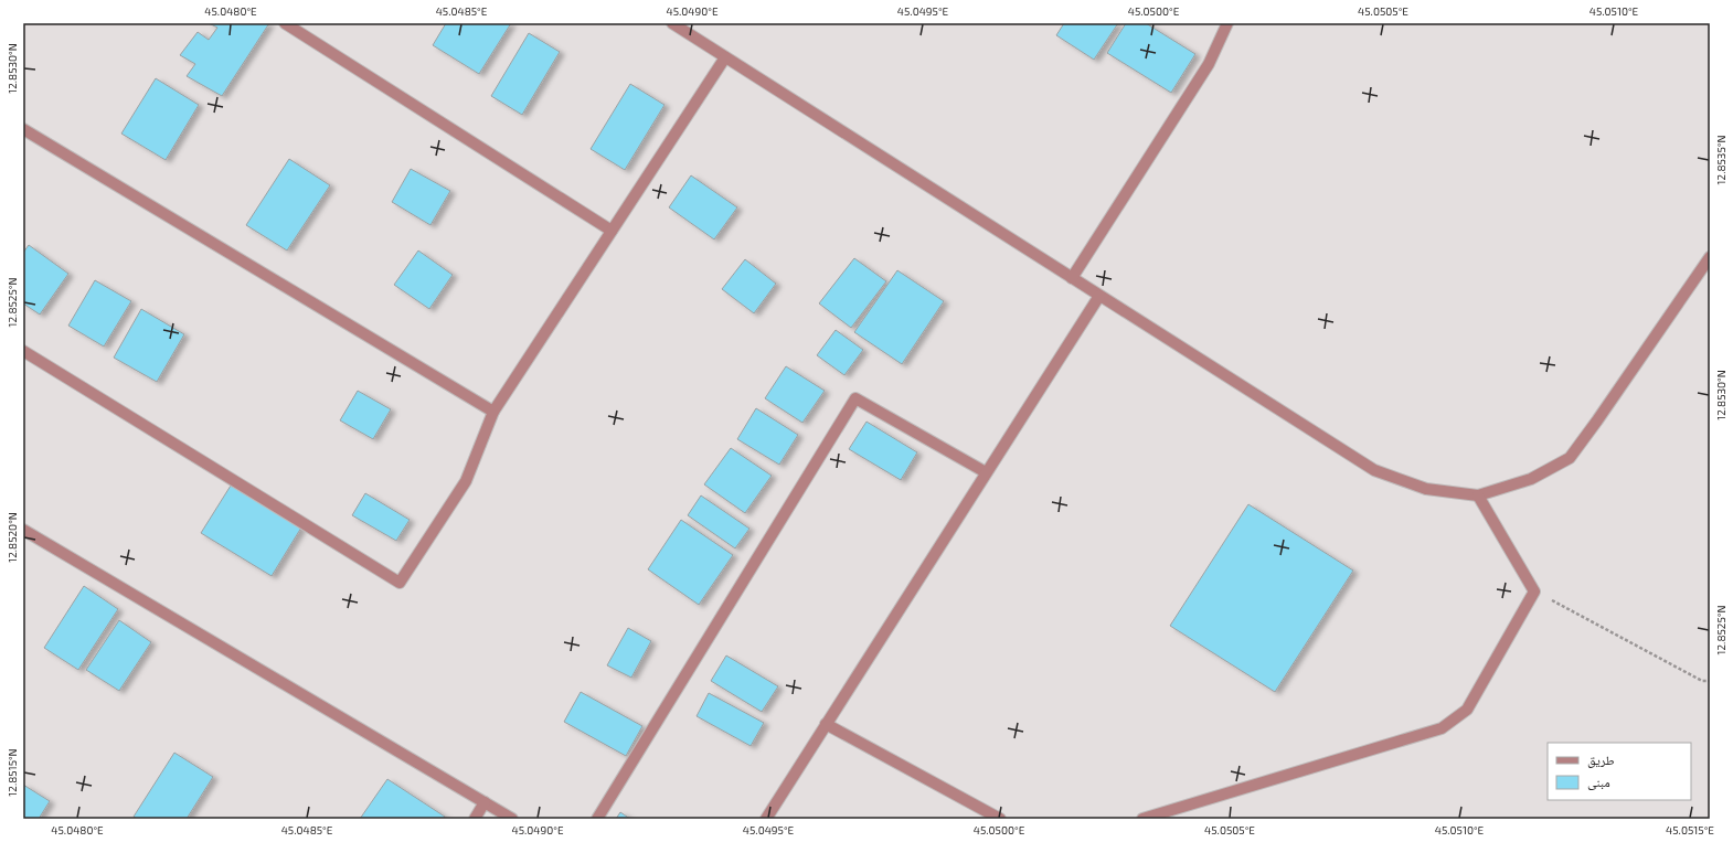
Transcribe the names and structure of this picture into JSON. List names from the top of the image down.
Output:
{
  "legend": ["طريق", "مبنى"],
  "coordinates": [
    "45.0480°E",
    "45.0485°E",
    "45.0490°E",
    "45.0495°E",
    "45.0500°E",
    "45.0505°E",
    "45.0510°E",
    "12.8530°N",
    "12.8535°N",
    "12.8525°N",
    "12.8520°N",
    "12.8515°N",
    "45.0515°E"
  ]
}
